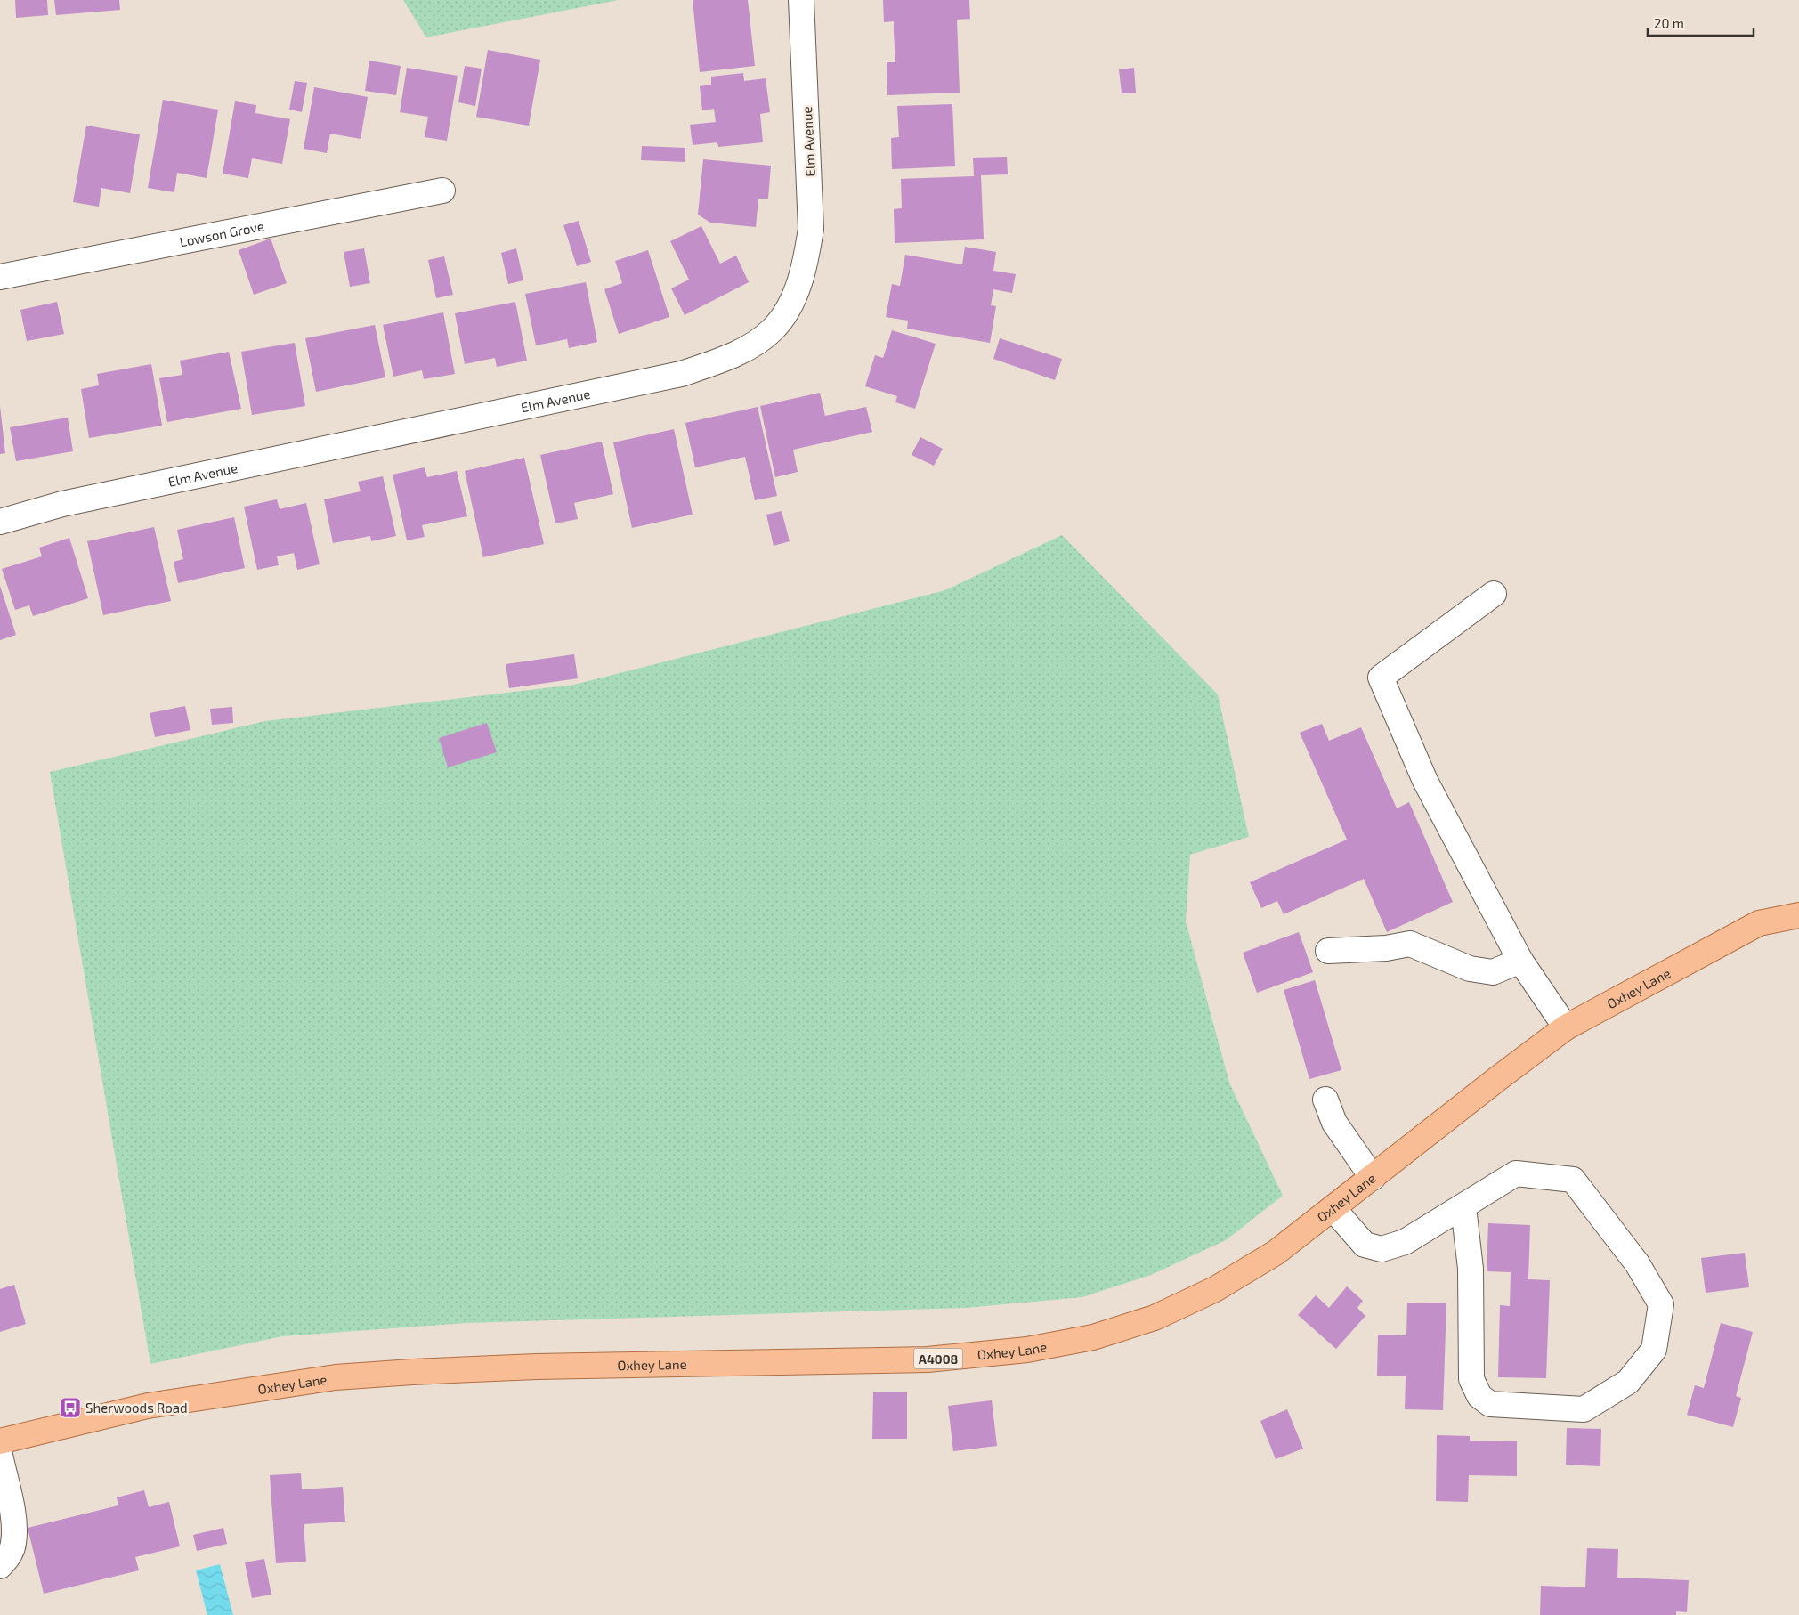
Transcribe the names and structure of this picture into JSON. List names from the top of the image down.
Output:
{
  "streets": {
    "main road": ["Oxhey Lane", "A4008"],
    "street": ["Elm Avenue", "Lowson Grove"]
  },
  "places": {
    "bus stop": ["Sherwoods Road"]
  },
  "scale_bar": "20 m"
}
